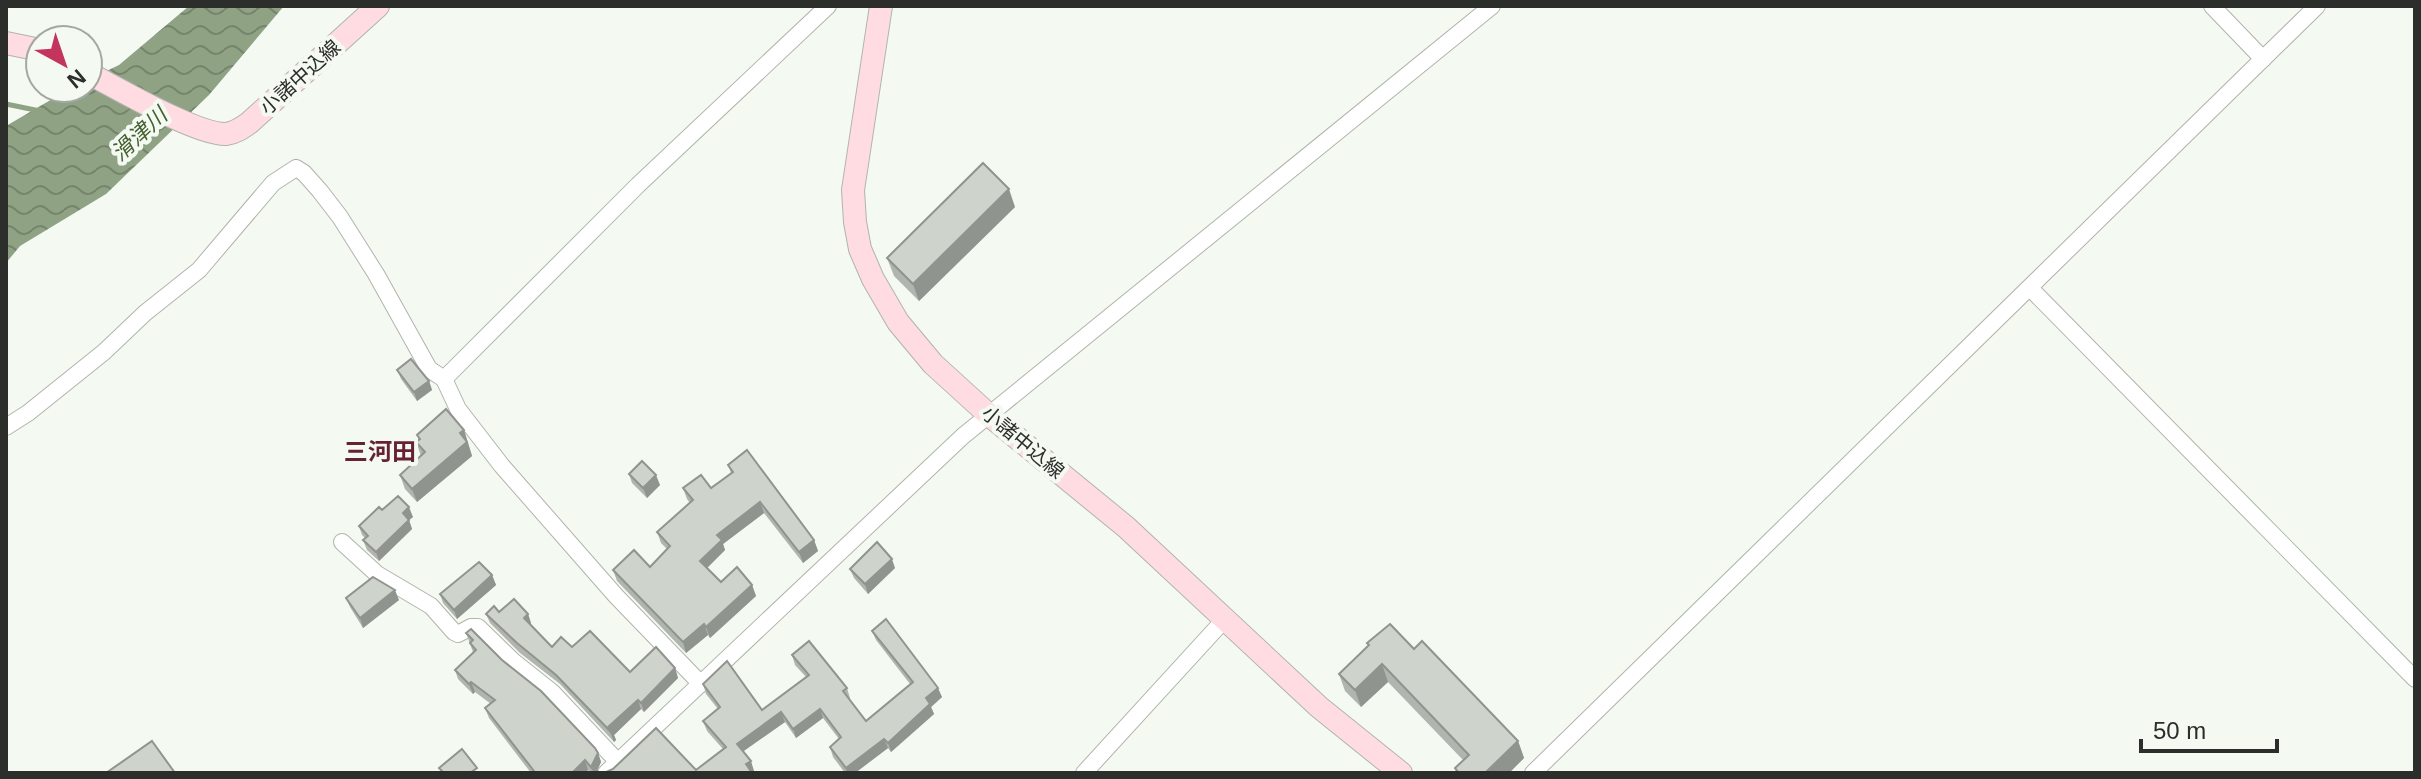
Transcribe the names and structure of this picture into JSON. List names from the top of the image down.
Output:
{
  "streets": {
    "main road": ["小諸中込線"]
  },
  "districts": ["三河田"],
  "water": ["滑津川"],
  "scale_bar": "50 m",
  "north": "bottom right"
}
